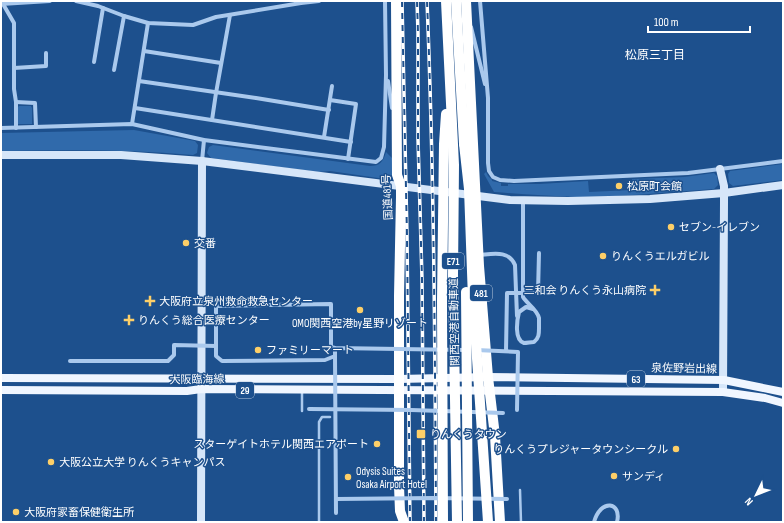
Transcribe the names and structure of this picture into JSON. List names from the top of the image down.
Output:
{
  "streets": {
    "highway": [
      "国道481号",
      "E71",
      "481",
      "関西空港自動車道"
    ],
    "main road": [
      "泉佐野岩出線",
      "大阪臨海線",
      "63",
      "29"
    ]
  },
  "crossings": [
    ["国道481号", "大阪臨海線"],
    ["481", "泉佐野岩出線"],
    ["481", "大阪臨海線"],
    ["481", "63"],
    ["泉佐野岩出線", "大阪臨海線"],
    ["大阪臨海線", "63"]
  ],
  "districts": ["松原三丁目"],
  "places": {
    "other": [
      "松原町会館",
      "セブン-イレブン",
      "交番",
      "りんくうエルガビル",
      "OMO関西空港by星野リゾート",
      "ファミリーマート",
      "スターゲイトホテル関西エアポート",
      "りんくうプレジャータウンシークル",
      "大阪公立大学 りんくうキャンパス",
      "サンディ",
      "Odysis Suites Osaka Airport Hotel",
      "大阪府家畜保健衛生所"
    ],
    "health": ["三和会 りんくう永山病院", "大阪府立泉州救命救急センター", "りんくう総合医療センター"],
    "transit": ["りんくうタウン"]
  },
  "scale_bar": "100 m",
  "north": "bottom left"
}
